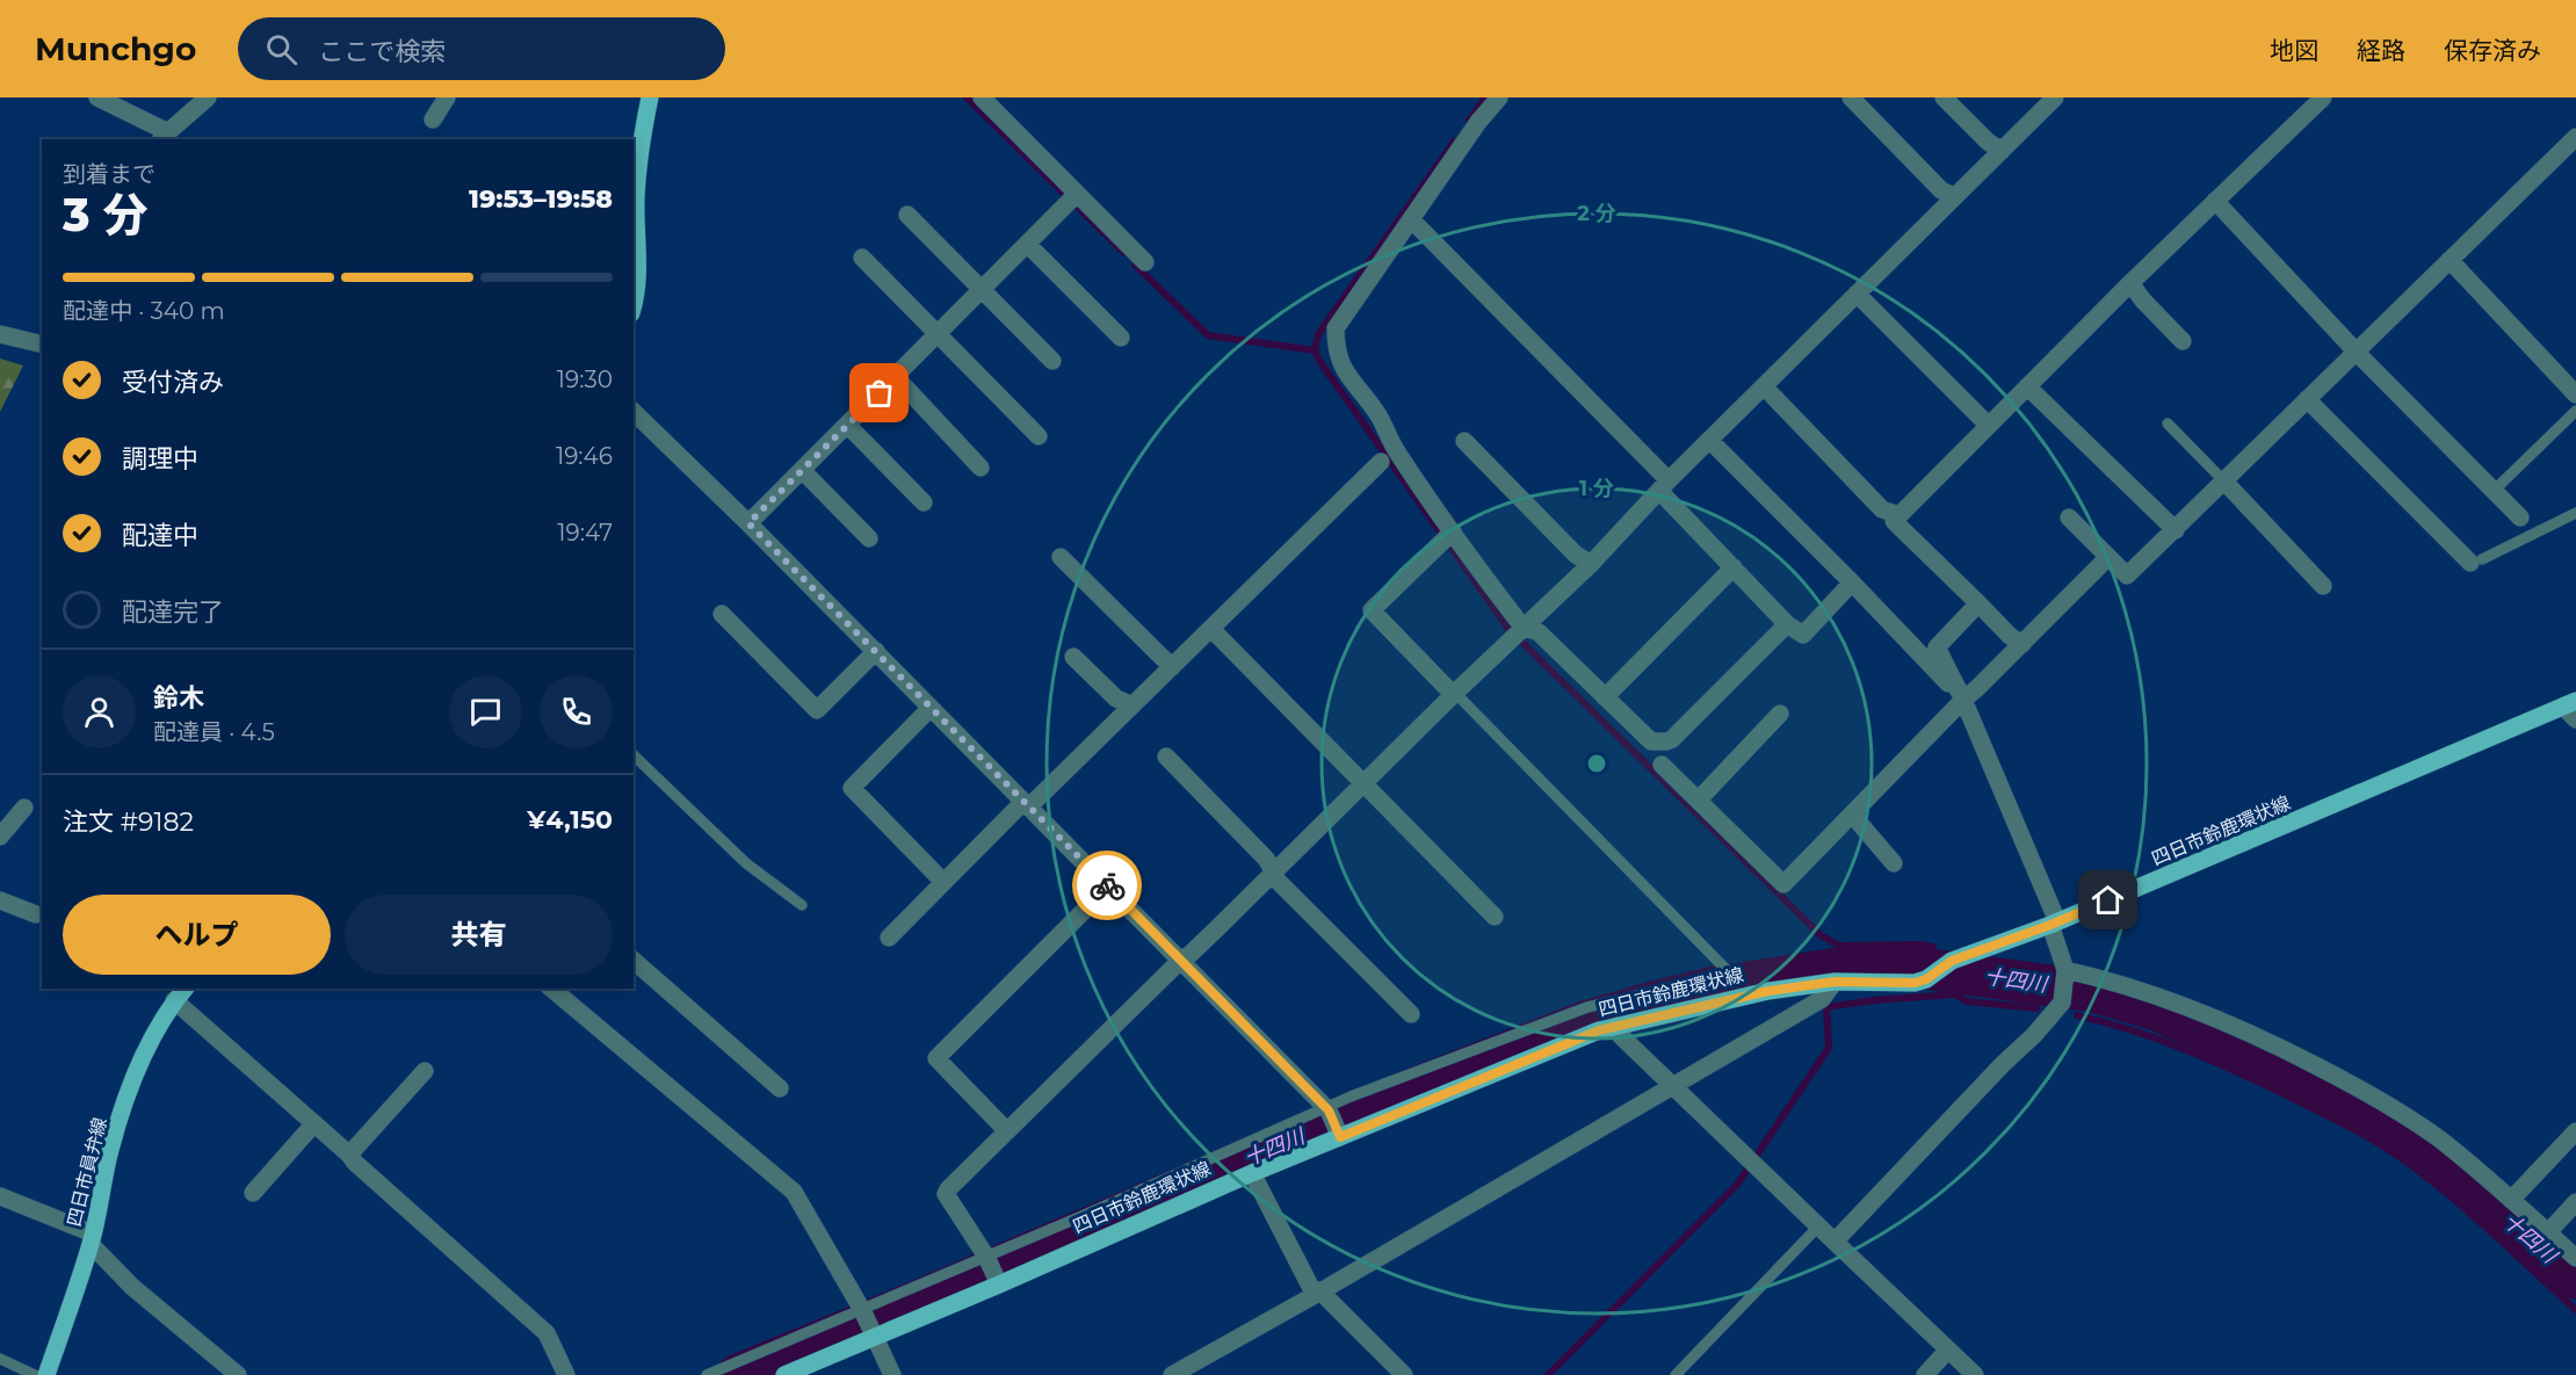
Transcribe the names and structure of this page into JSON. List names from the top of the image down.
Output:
{
  "streets": {
    "main road": ["四日市鈴鹿環状線", "四日市員弁線"]
  },
  "water": ["十四川"],
  "page": {
    "header": "Munchgo",
    "search": "ここで検索",
    "nav": ["地図", "経路", "保存済み"],
    "heading": ["3 分", "到着まで", "19:53–19:58"],
    "panel": [
      "鈴木",
      "配達員 · 4.5",
      "注文 #9182",
      "¥4,150"
    ],
    "bar": "配達中 · 340 m",
    "list": [
      ["受付済み", "19:30"],
      ["調理中", "19:46"],
      ["配達中", "19:47"],
      "配達完了"
    ],
    "buttons": ["ヘルプ", "共有"]
  },
  "rings": ["2 分", "1 分"]
}
